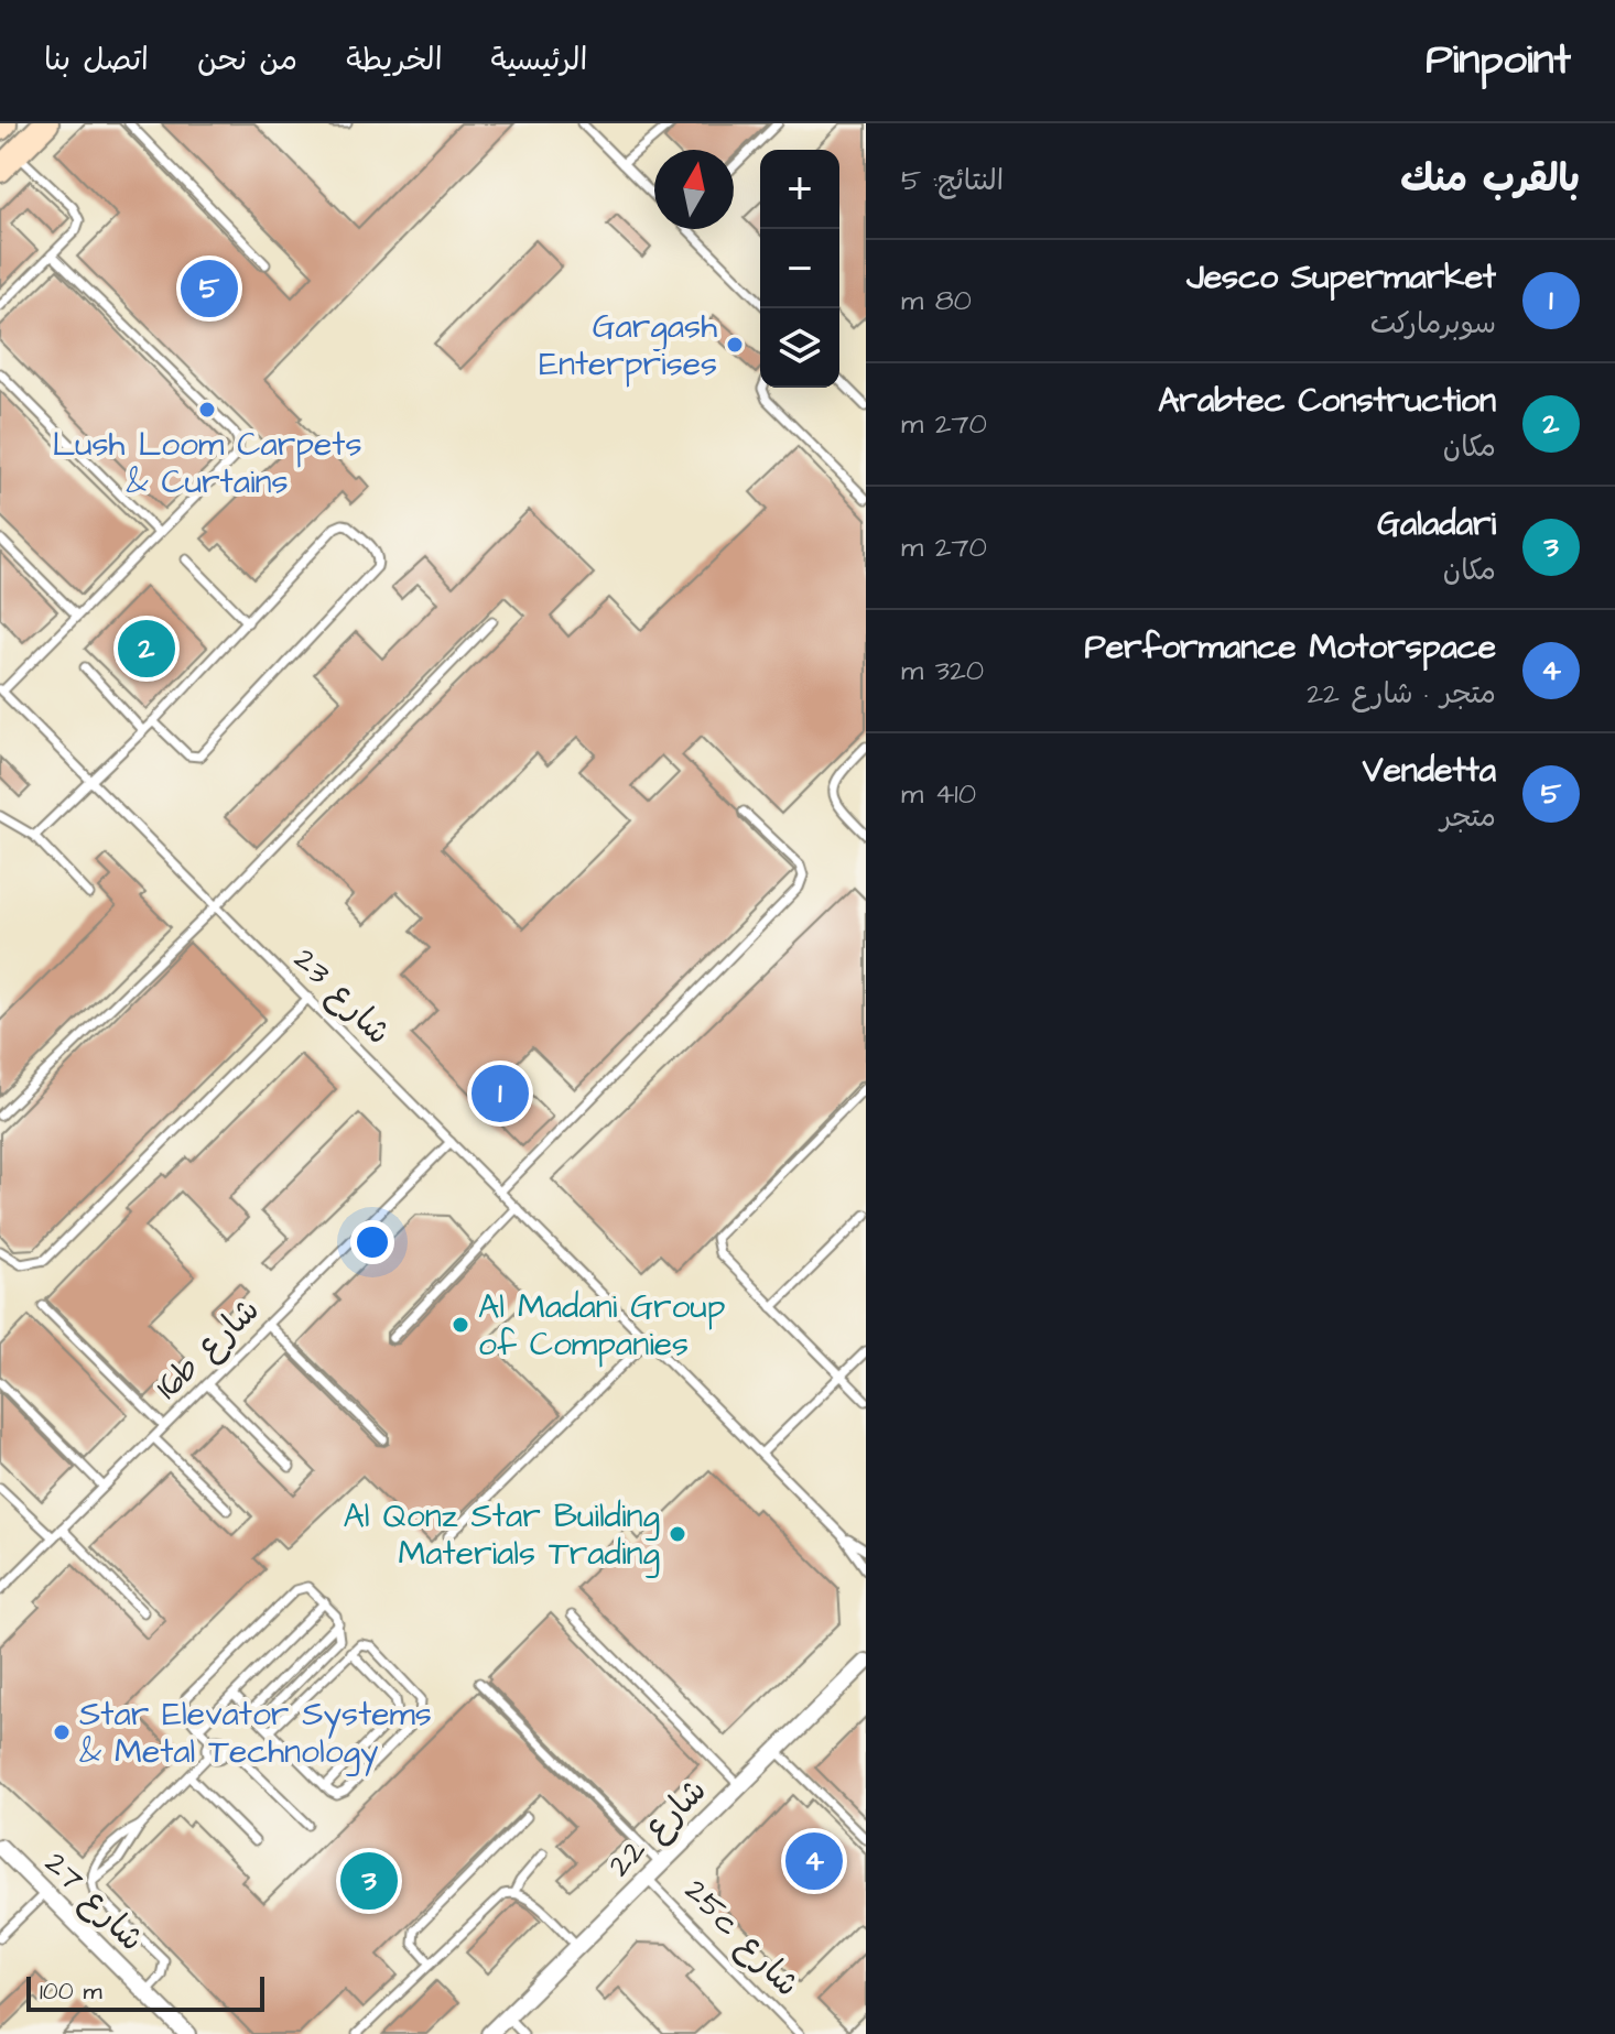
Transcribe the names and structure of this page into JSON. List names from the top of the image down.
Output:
{
  "streets": {
    "street": ["شارع 22", "شارع 27"],
    "lane": ["شارع 23", "16b شارع", "25c شارع"]
  },
  "crossings": [
    ["شارع 23", "16b شارع"],
    ["شارع 22", "25c شارع"]
  ],
  "places": [
    "Gargash Enterprises",
    "Lush Loom Carpets & Curtains",
    "Al Madani Group of Companies",
    "Al Qonz Star Building Materials Trading",
    "Star Elevator Systems & Metal Technology"
  ],
  "scale_bar": "100 m",
  "north": "top",
  "page": {
    "header": "Pinpoint",
    "nav": [
      "الرئيسية",
      "الخريطة",
      "من نحن",
      "اتصل بنا"
    ],
    "heading": ["بالقرب منك", "النتائج: 5"],
    "map_buttons": ["+", "−"],
    "list": [
      {
        "mark": "1",
        "name": "Jesco Supermarket",
        "note": "سوبرماركت",
        "value": "80 m"
      },
      {
        "mark": "2",
        "name": "Arabtec Construction",
        "note": "مكان",
        "value": "270 m"
      },
      {
        "mark": "3",
        "name": "Galadari",
        "note": "مكان",
        "value": "270 m"
      },
      {
        "mark": "4",
        "name": "Performance Motorspace",
        "note": "متجر · شارع 22",
        "value": "320 m"
      },
      {
        "mark": "5",
        "name": "Vendetta",
        "note": "متجر",
        "value": "410 m"
      }
    ],
    "pins": [
      "5",
      "2",
      "1",
      "4",
      "3"
    ],
    "scale": "100 m"
  }
}
